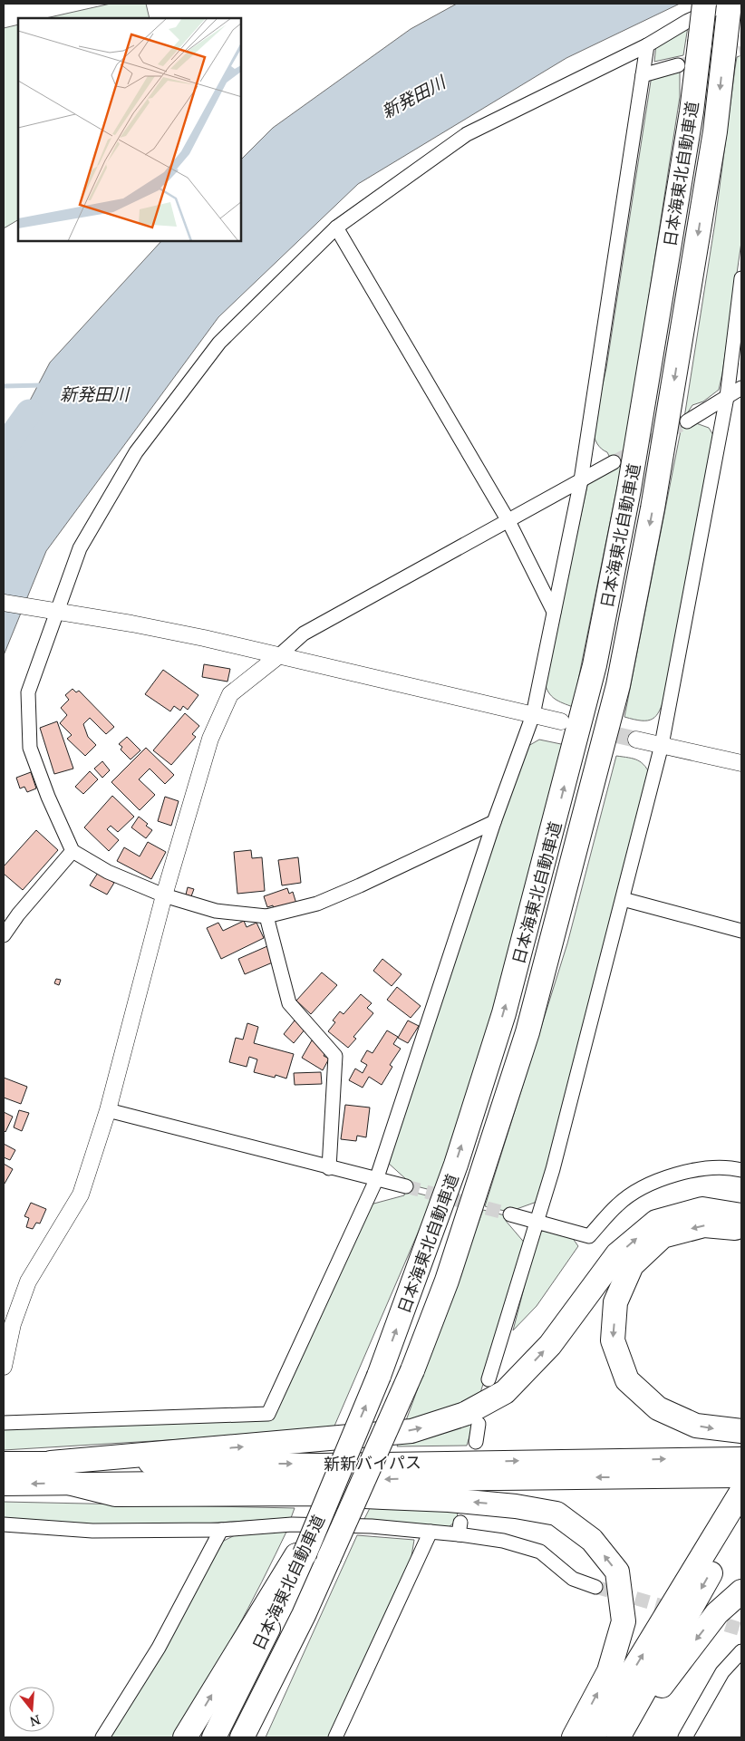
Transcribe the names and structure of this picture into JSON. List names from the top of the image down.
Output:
{
  "streets": {
    "highway": ["日本海東北自動車道", "新新バイパス"]
  },
  "water": ["新発田川"],
  "north": "bottom"
}
